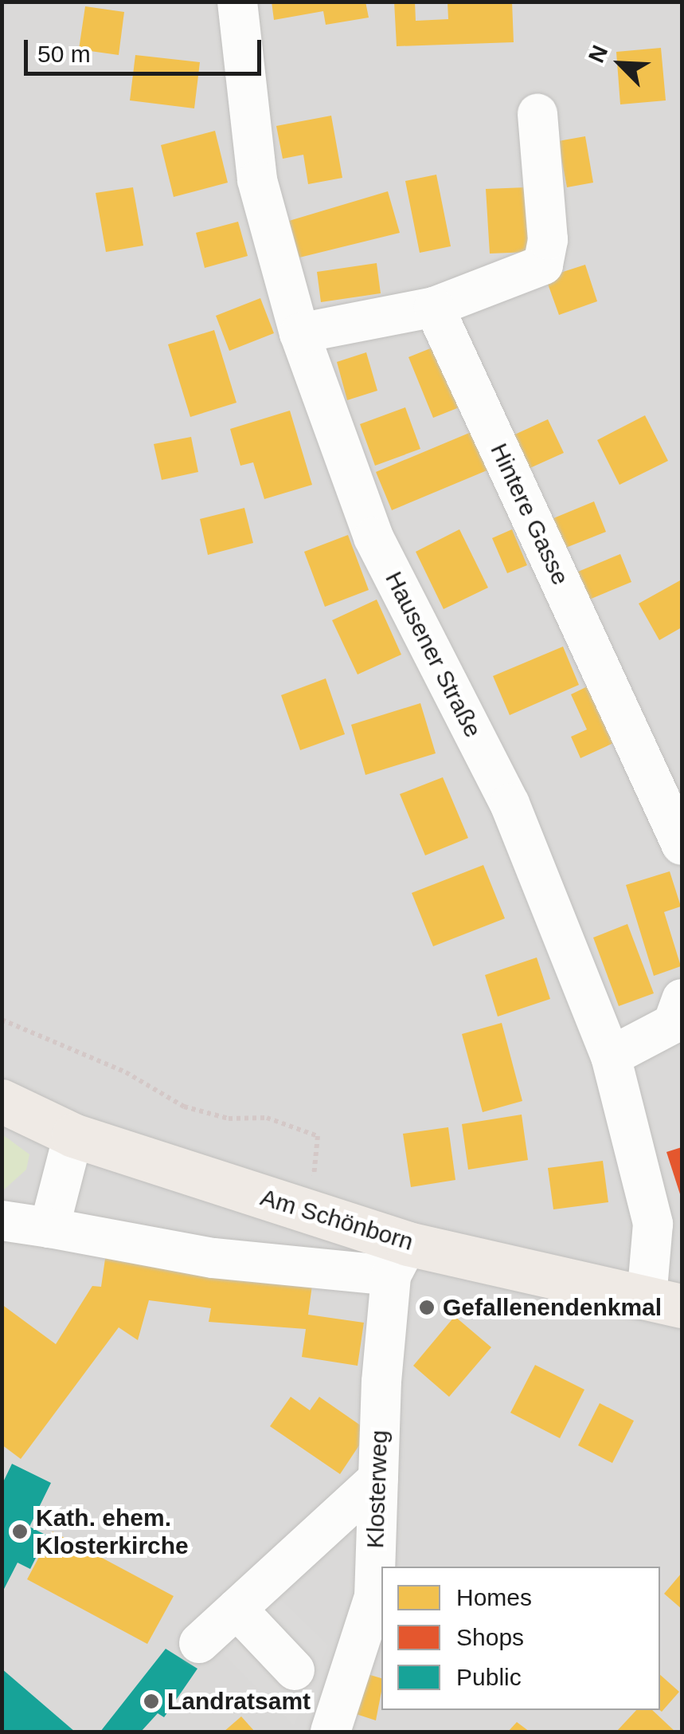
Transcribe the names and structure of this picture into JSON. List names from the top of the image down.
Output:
{
  "streets": {
    "main road": ["Am Schönborn"],
    "street": ["Hintere Gasse", "Hausener Straße", "Klosterweg"]
  },
  "crossings": [
    ["Hausener Straße", "Am Schönborn"],
    ["Am Schönborn", "Klosterweg"]
  ],
  "places": ["Gefallenendenkmal", "Kath. ehem. Klosterkirche", "Landratsamt"],
  "legend": ["Homes", "Shops", "Public"],
  "scale_bar": "50 m",
  "north": "top left"
}
